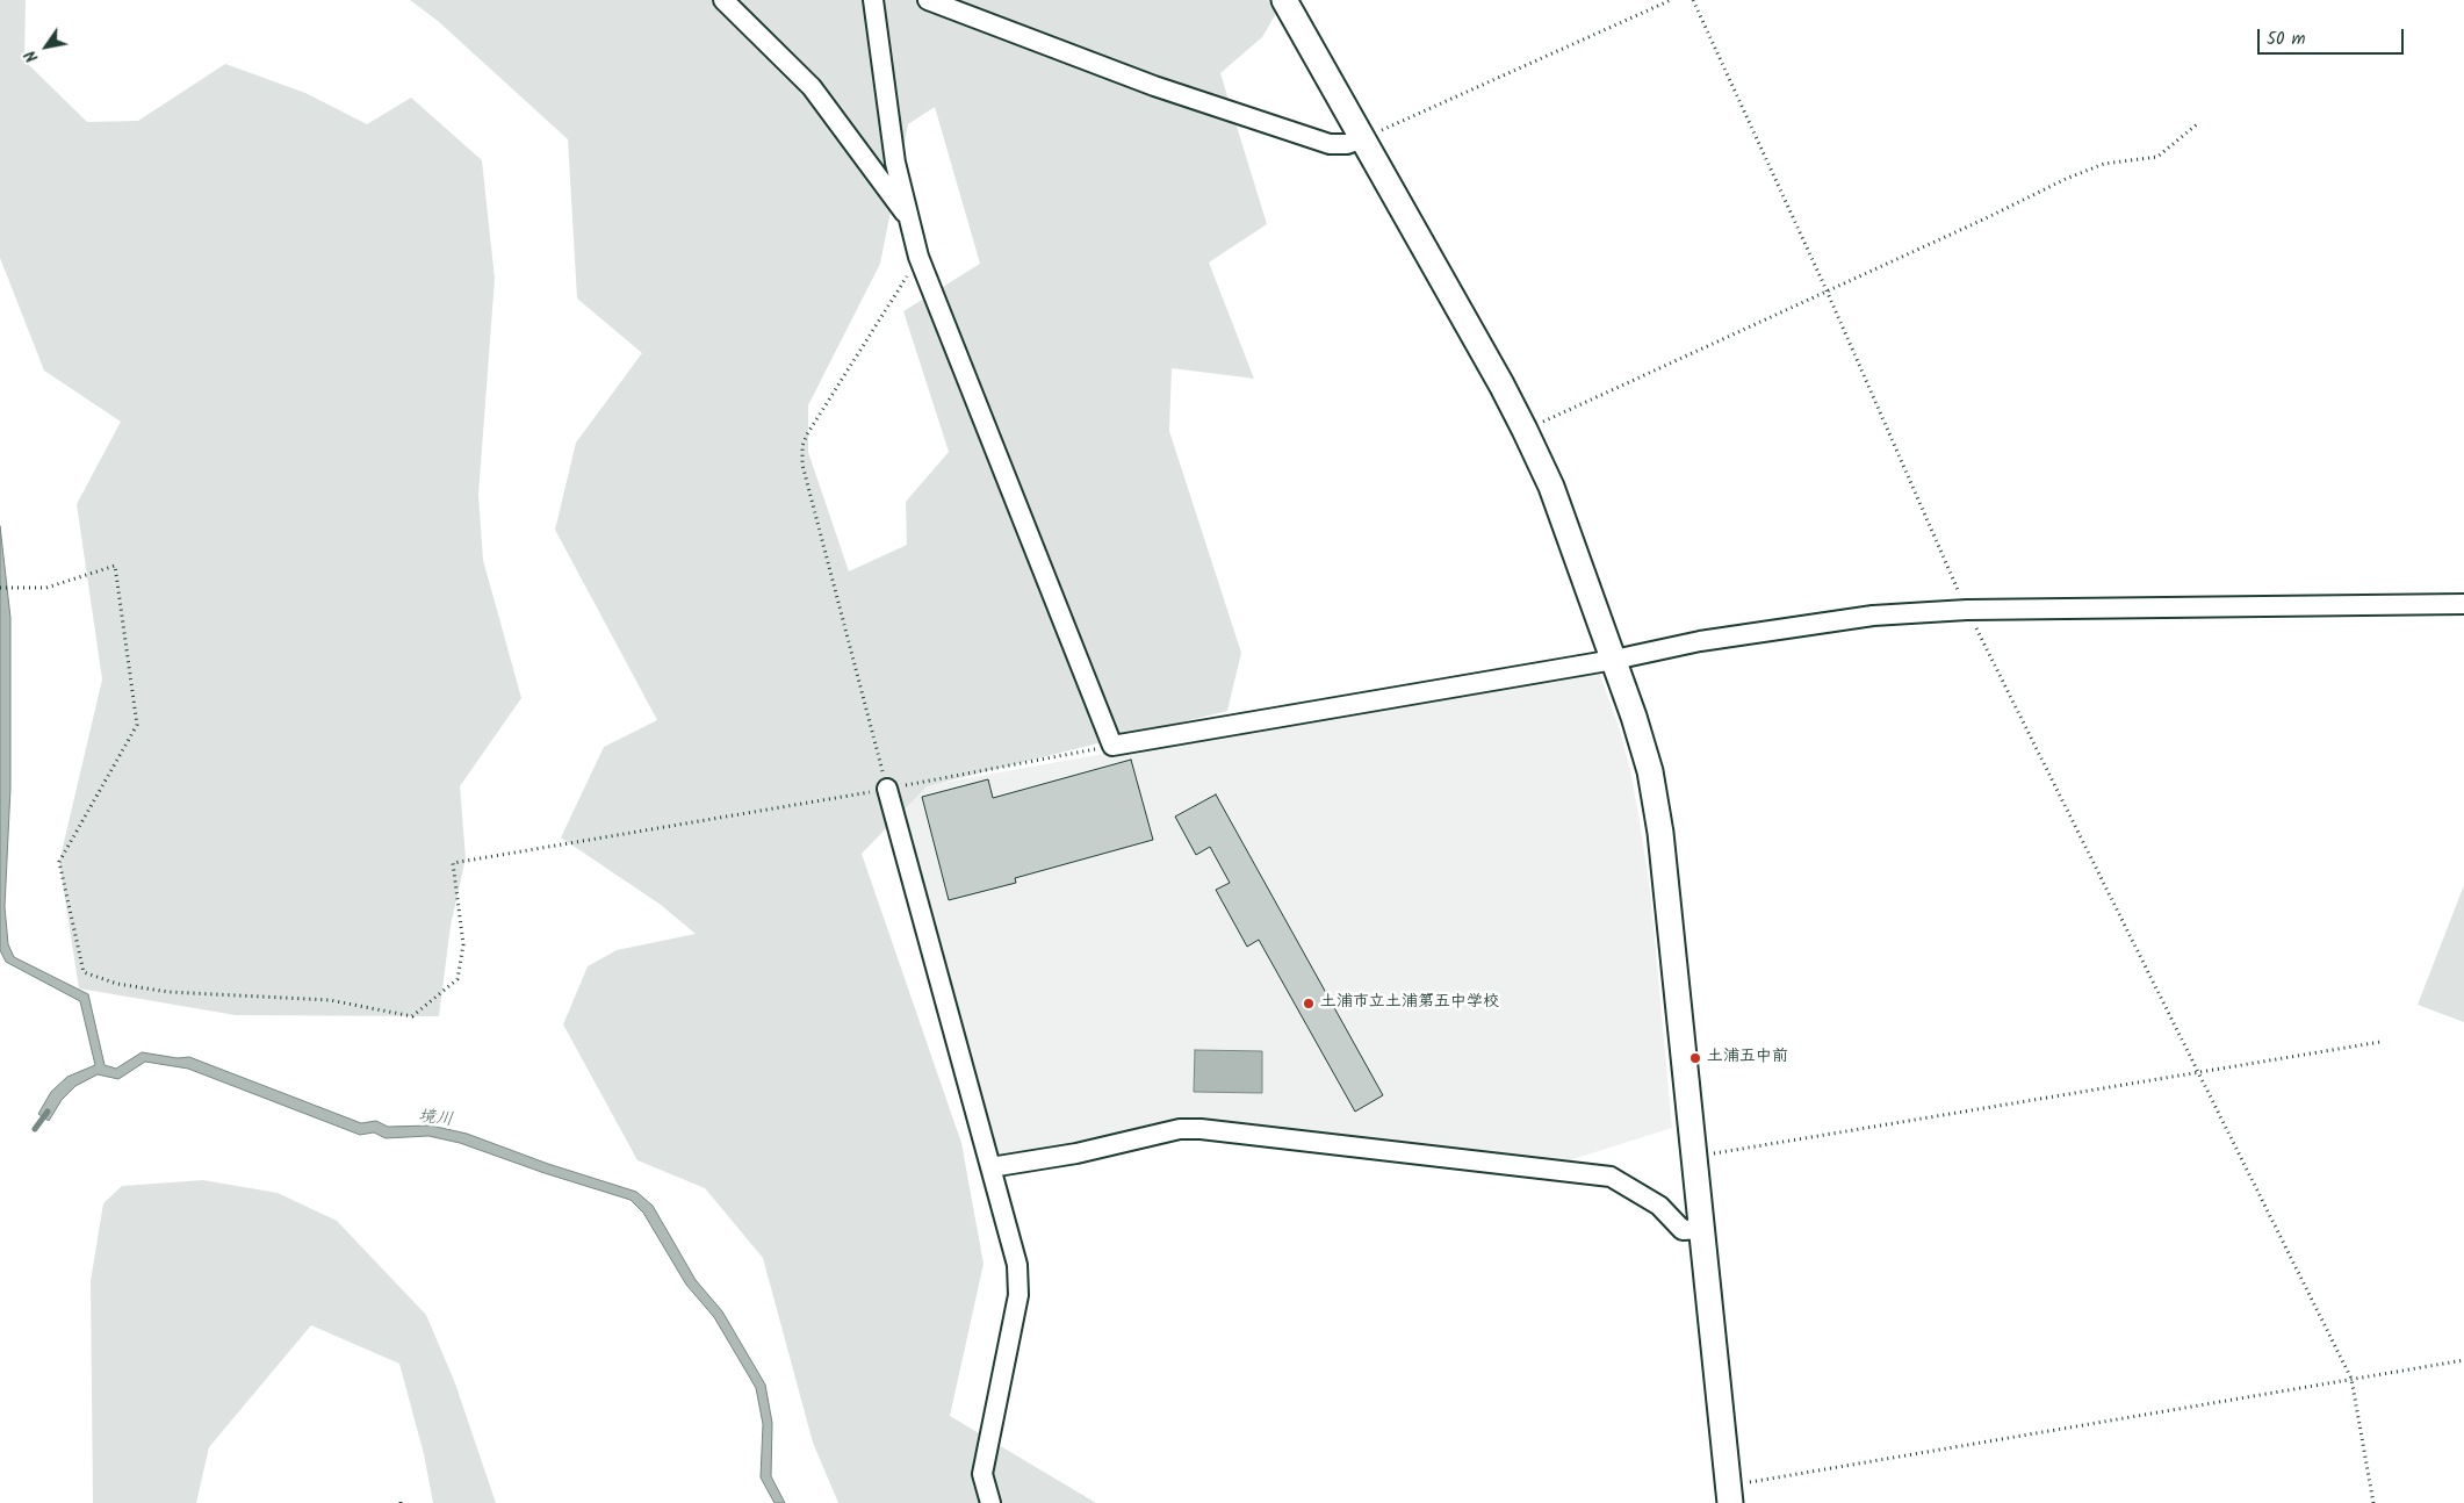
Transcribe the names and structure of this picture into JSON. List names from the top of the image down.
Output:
{
  "water": ["境川"],
  "places": ["土浦市立土浦第五中学校", "土浦五中前"],
  "scale_bar": "50 m",
  "north": "bottom left"
}
